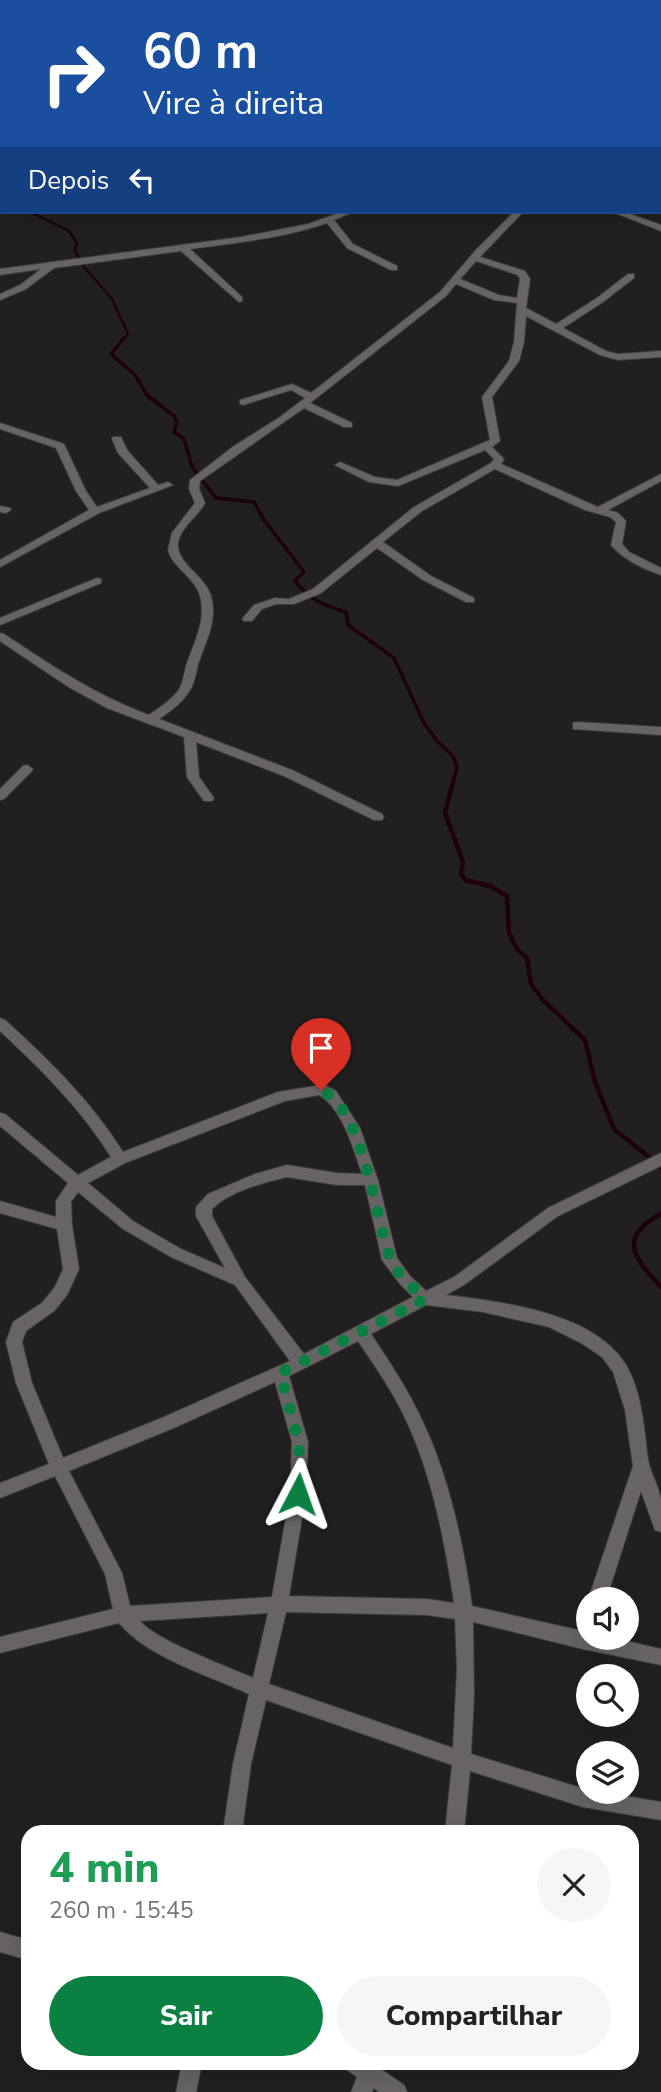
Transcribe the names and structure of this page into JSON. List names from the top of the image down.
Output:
{
  "page": {
    "turn": ["60 m", "Vire à direita"],
    "then": "Depois",
    "heading": ["4 min", "260 m · 15:45"],
    "buttons": ["Sair", "Compartilhar"]
  }
}
